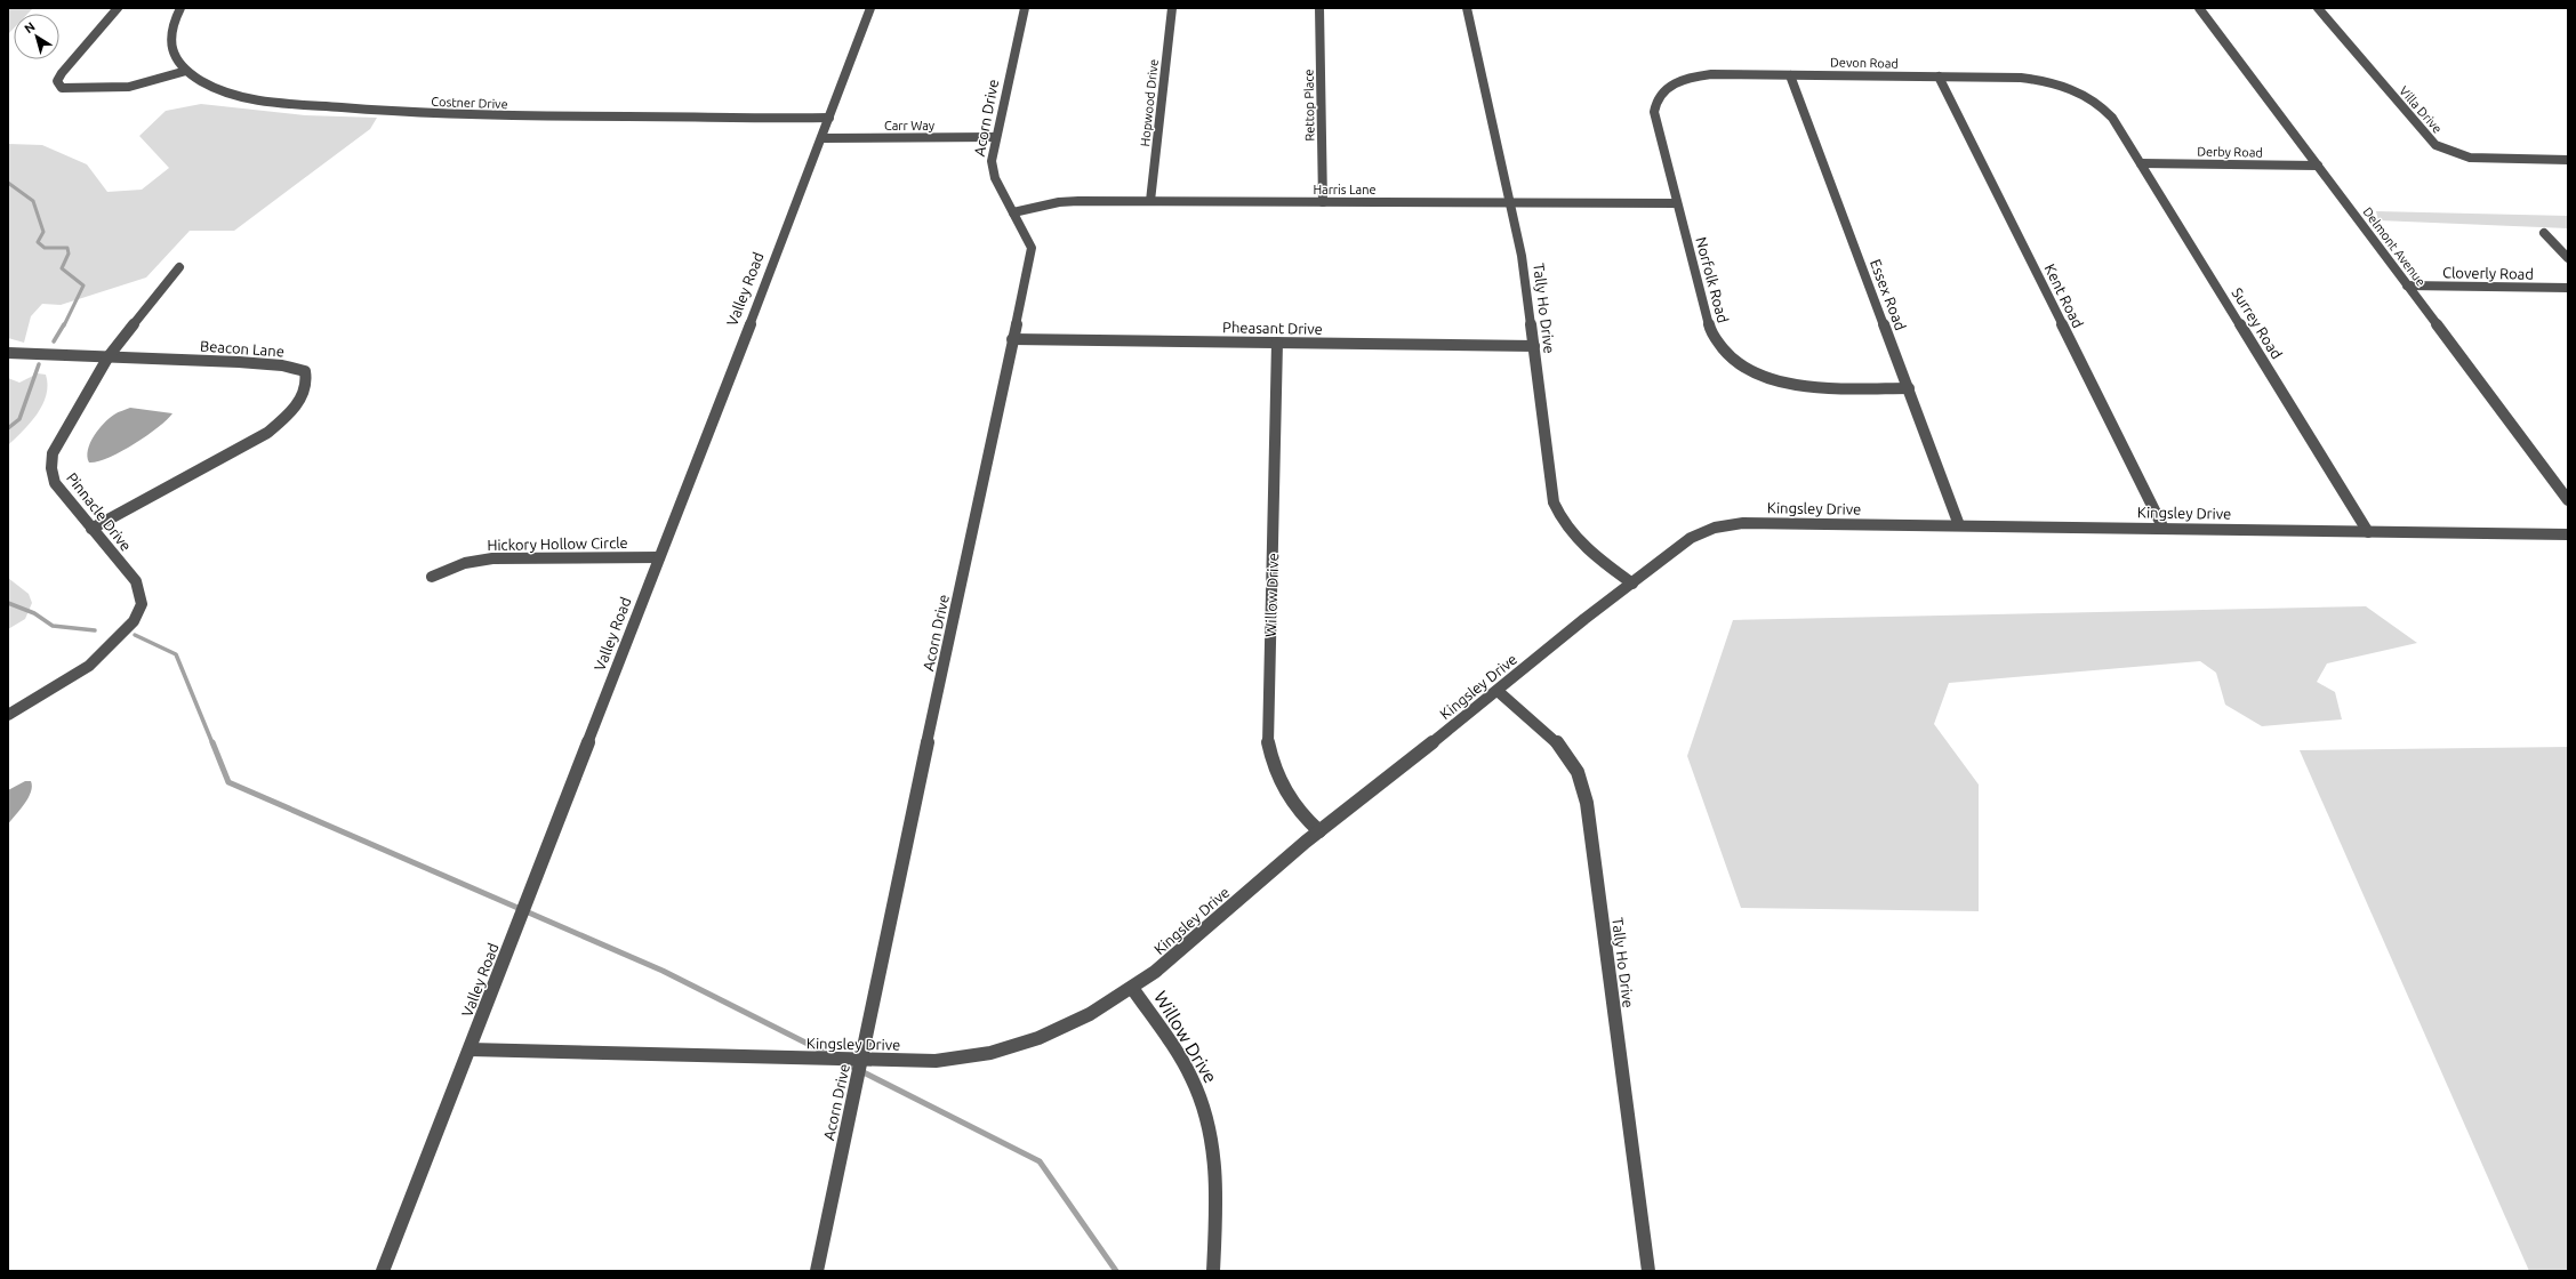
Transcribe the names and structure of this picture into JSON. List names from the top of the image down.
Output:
{
  "streets": {
    "street": [
      "Devon Road",
      "Costner Drive",
      "Hopwood Drive",
      "Rettop Place",
      "Villa Drive",
      "Acorn Drive",
      "Carr Way",
      "Derby Road",
      "Harris Lane",
      "Delmont Avenue",
      "Cloverly Road",
      "Norfolk Road",
      "Valley Road",
      "Essex Road",
      "Kent Road",
      "Tally Ho Drive",
      "Surrey Road",
      "Pheasant Drive",
      "Beacon Lane",
      "Kingsley Drive",
      "Pinnacle Drive",
      "Hickory Hollow Circle",
      "Willow Drive"
    ]
  },
  "crossings": [
    ["Devon Road", "Norfolk Road"],
    ["Devon Road", "Essex Road"],
    ["Devon Road", "Kent Road"],
    ["Devon Road", "Surrey Road"],
    ["Costner Drive", "Valley Road"],
    ["Hopwood Drive", "Harris Lane"],
    ["Rettop Place", "Harris Lane"],
    ["Acorn Drive", "Carr Way"],
    ["Acorn Drive", "Harris Lane"],
    ["Acorn Drive", "Pheasant Drive"],
    ["Acorn Drive", "Kingsley Drive"],
    ["Carr Way", "Valley Road"],
    ["Derby Road", "Delmont Avenue"],
    ["Derby Road", "Surrey Road"],
    ["Harris Lane", "Norfolk Road"],
    ["Harris Lane", "Tally Ho Drive"],
    ["Delmont Avenue", "Cloverly Road"],
    ["Norfolk Road", "Essex Road"],
    ["Valley Road", "Kingsley Drive"],
    ["Valley Road", "Hickory Hollow Circle"],
    ["Essex Road", "Kingsley Drive"],
    ["Kent Road", "Kingsley Drive"],
    ["Tally Ho Drive", "Pheasant Drive"],
    ["Tally Ho Drive", "Kingsley Drive"],
    ["Surrey Road", "Kingsley Drive"],
    ["Pheasant Drive", "Willow Drive"],
    ["Beacon Lane", "Pinnacle Drive"],
    ["Kingsley Drive", "Willow Drive"]
  ],
  "north": "top left"
}
